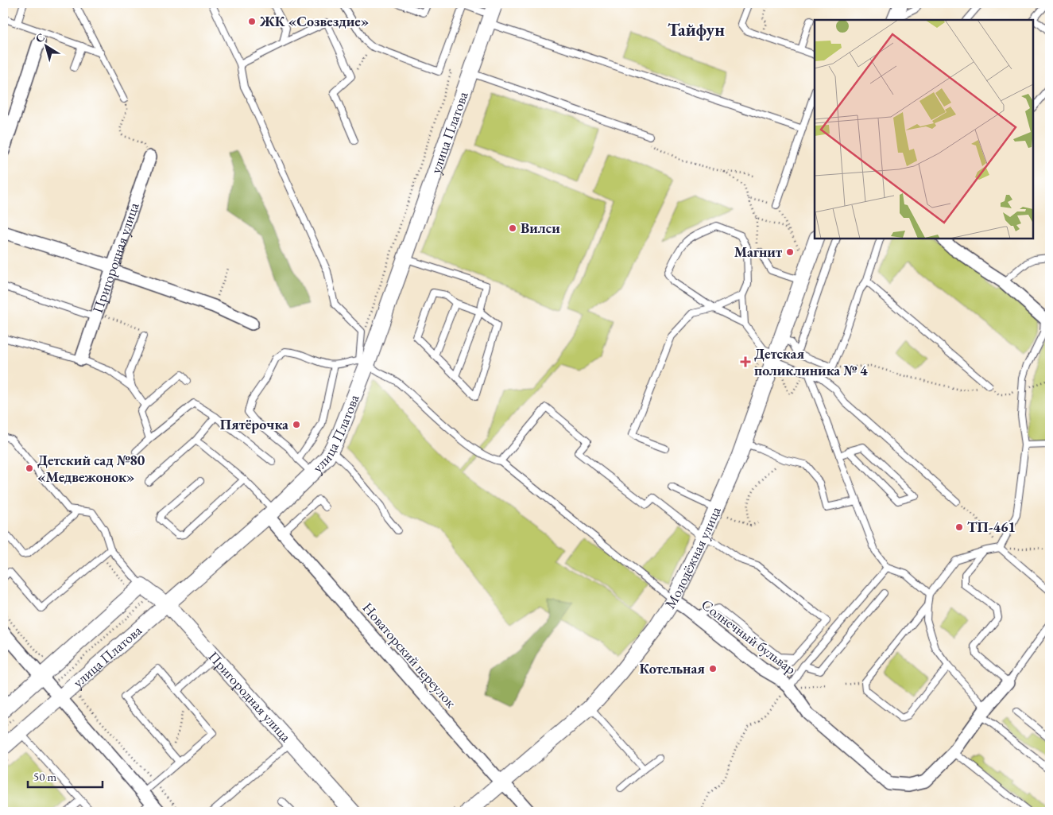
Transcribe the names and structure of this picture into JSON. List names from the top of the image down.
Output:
{
  "streets": {
    "street": [
      "улица Платова",
      "Пригородная улица",
      "Молодёжная улица",
      "Солнечный бульвар",
      "Новаторский переулок"
    ]
  },
  "crossings": [
    ["улица Платова", "Пригородная улица"],
    ["улица Платова", "Новаторский переулок"],
    ["Молодёжная улица", "Солнечный бульвар"],
    ["Молодёжная улица", "Новаторский переулок"]
  ],
  "districts": ["Тайфун"],
  "places": {
    "other": [
      "ЖК «Созвездие»",
      "Вилси",
      "Магнит",
      "Пятёрочка",
      "Детский сад №80 «Медвежонок»",
      "ТП-461",
      "Котельная"
    ],
    "health": ["Детская поликлиника № 4"]
  },
  "scale_bar": "50 m",
  "north": "top left"
}
